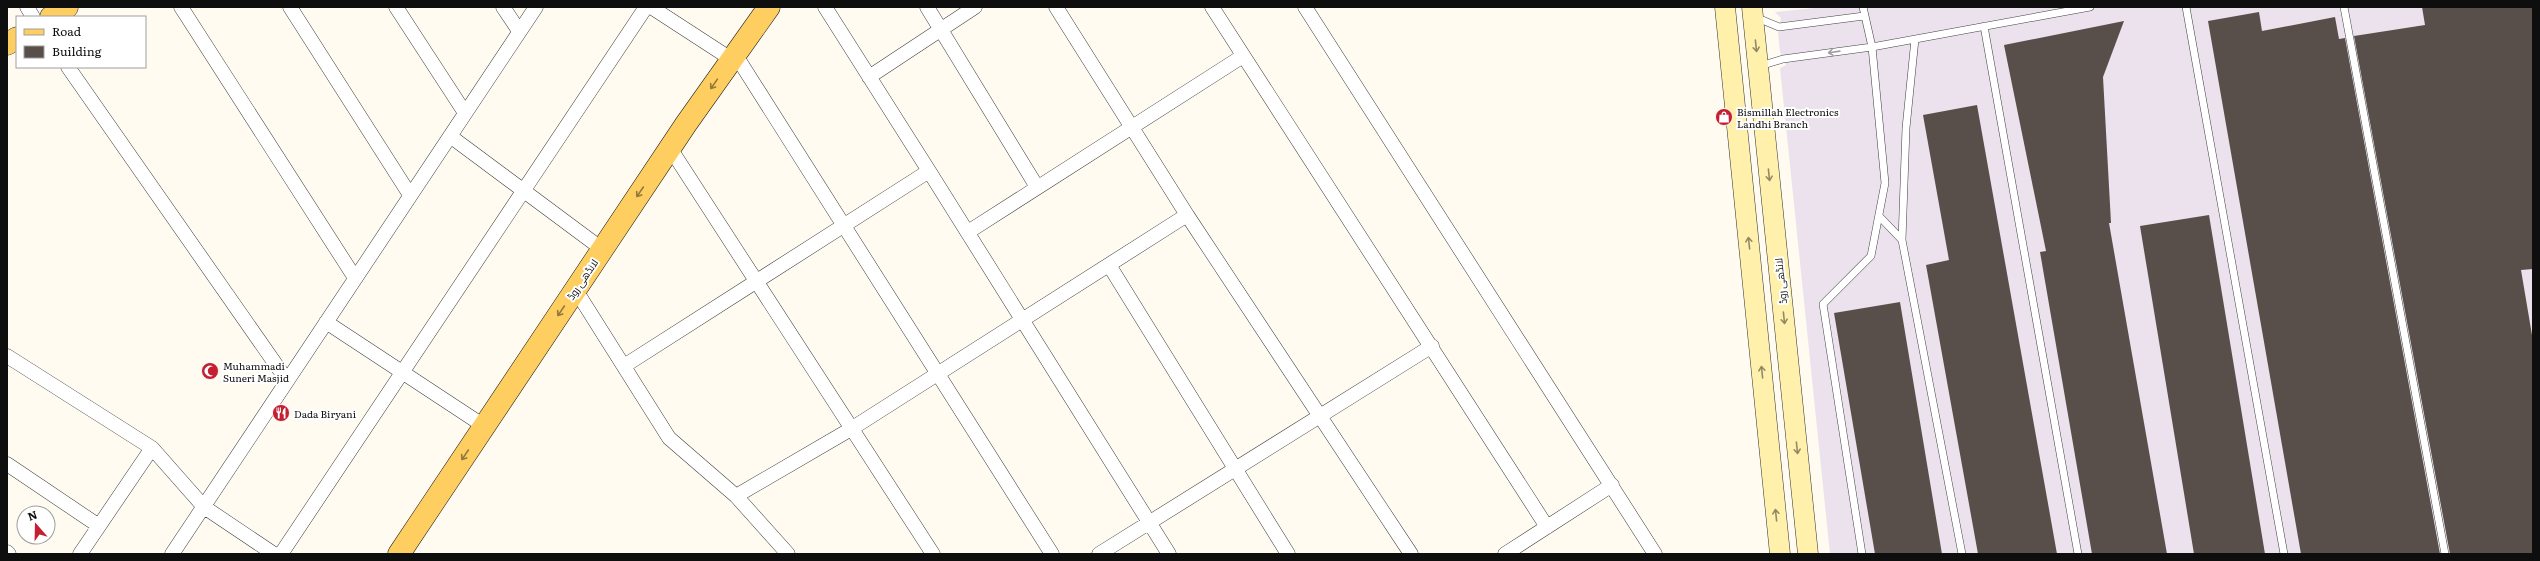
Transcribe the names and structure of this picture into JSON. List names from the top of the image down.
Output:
{
  "streets": {
    "main road": ["لانڈھی روڈ"]
  },
  "places": {
    "shop": ["Bismillah Electronics Landhi Branch"],
    "mosque": ["Muhammadi Suneri Masjid"],
    "restaurant": ["Dada Biryani"]
  },
  "legend": ["Road", "Building"],
  "north": "top"
}
